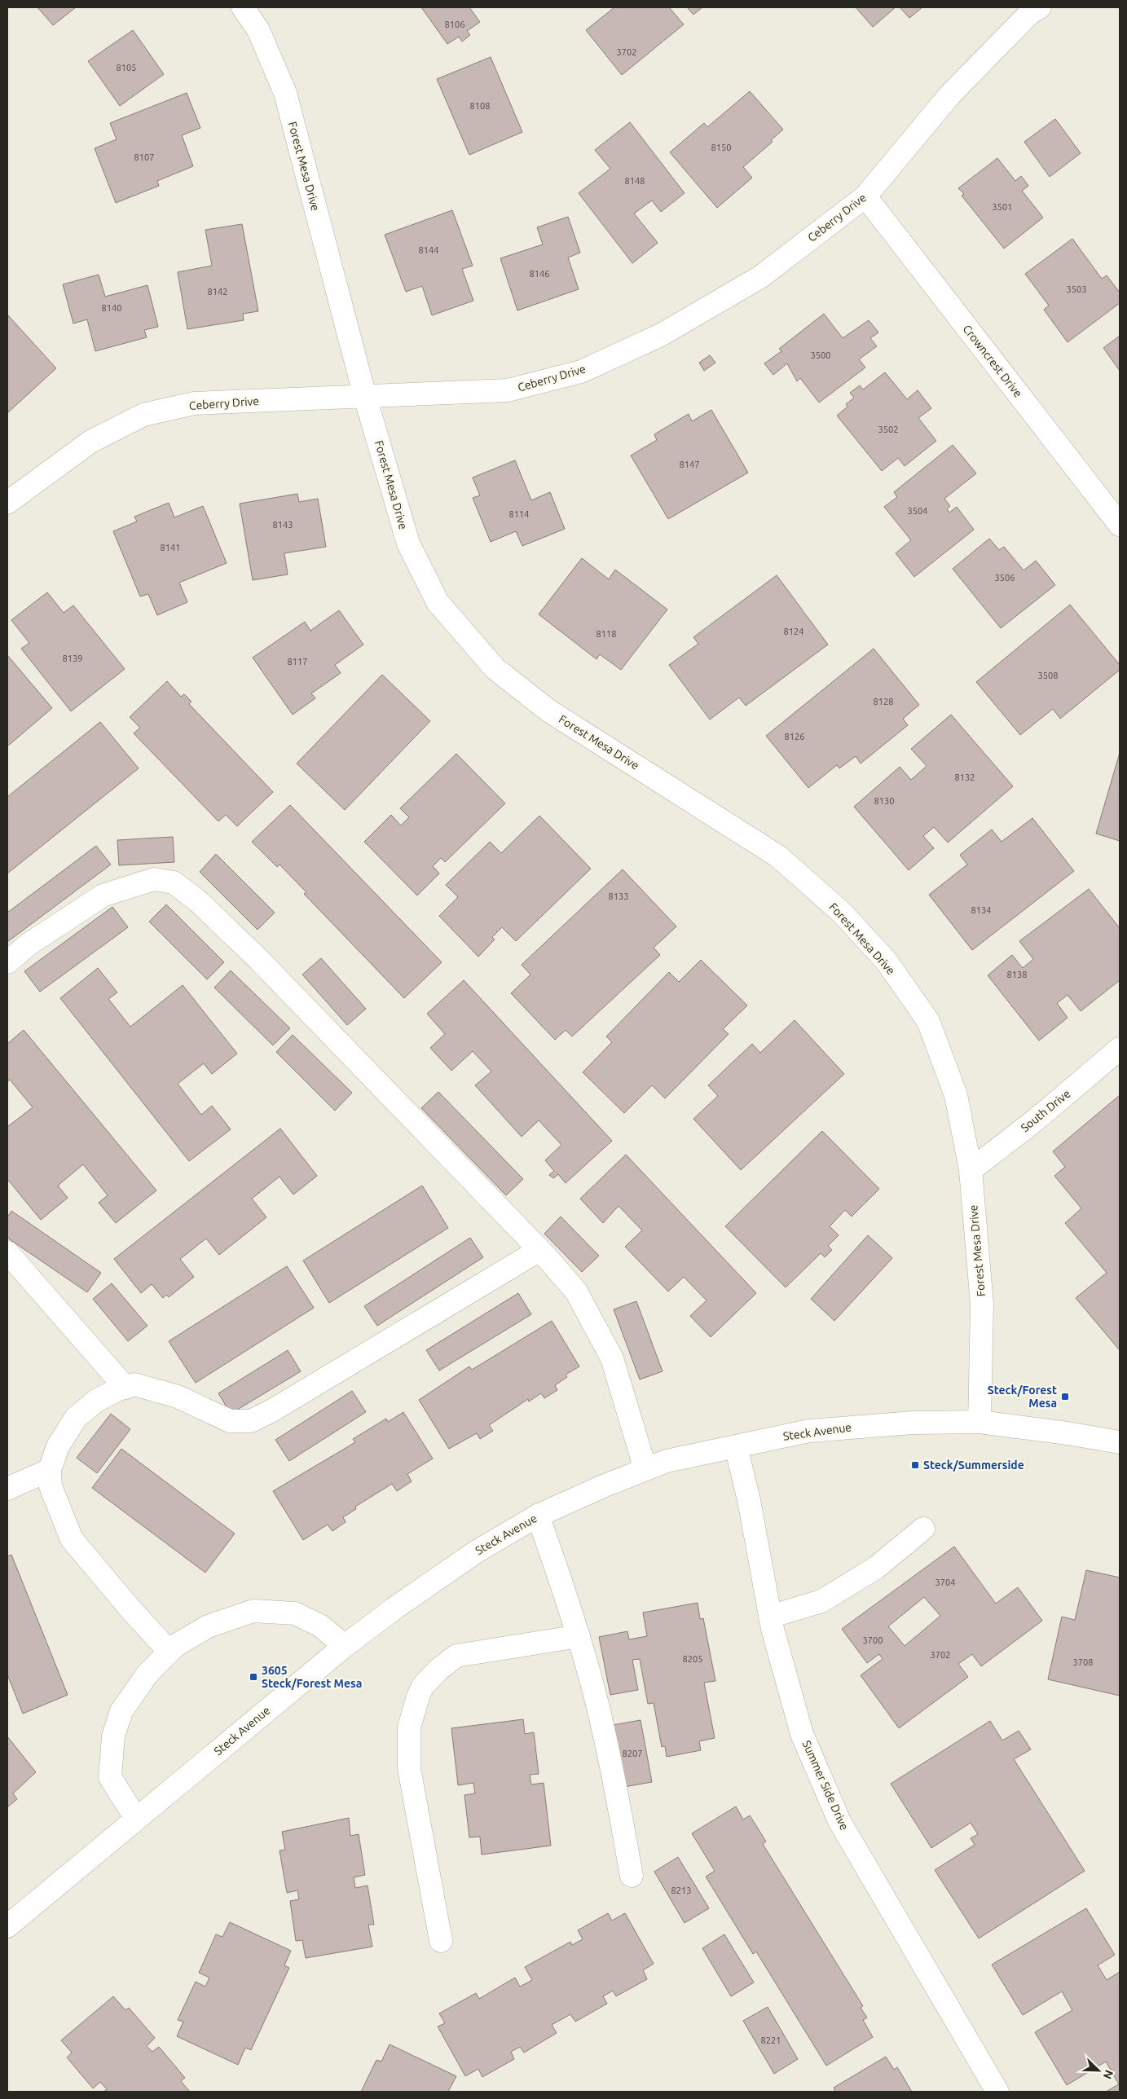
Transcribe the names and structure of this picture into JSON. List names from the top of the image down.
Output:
{
  "streets": {
    "street": [
      "Forest Mesa Drive",
      "Ceberry Drive",
      "Crowncrest Drive",
      "South Drive",
      "Steck Avenue",
      "Summer Side Drive"
    ]
  },
  "crossings": [
    ["Forest Mesa Drive", "Ceberry Drive"],
    ["Forest Mesa Drive", "South Drive"],
    ["Forest Mesa Drive", "Steck Avenue"],
    ["Ceberry Drive", "Crowncrest Drive"],
    ["Steck Avenue", "Summer Side Drive"]
  ],
  "places": {
    "transit": ["Steck/Forest Mesa", "Steck/Summerside", "3605 Steck/Forest Mesa"]
  },
  "house_numbers": [
    "8106",
    "3702",
    "8105",
    "8108",
    "8150",
    "8107",
    "8148",
    "3501",
    "8144",
    "8146",
    "3503",
    "8142",
    "8140",
    "3500",
    "3502",
    "8147",
    "3504",
    "8114",
    "8143",
    "8141",
    "3506",
    "8124",
    "8118",
    "8139",
    "8117",
    "3508",
    "8128",
    "8126",
    "8132",
    "8130",
    "8133",
    "8134",
    "8138",
    "3704",
    "3700",
    "3702",
    "8205",
    "3708",
    "8207",
    "8213",
    "8221"
  ],
  "north": "bottom right"
}
